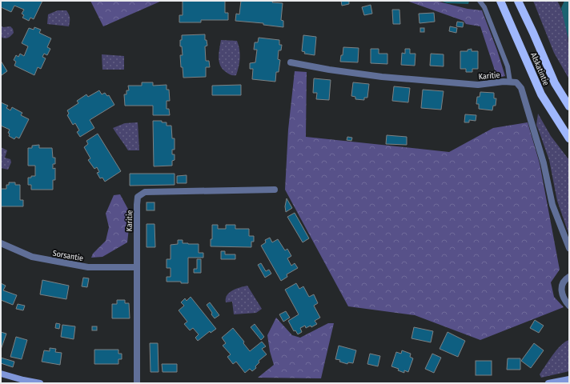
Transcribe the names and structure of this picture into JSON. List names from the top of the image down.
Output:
{
  "streets": {
    "main road": ["Alskatintie"],
    "street": ["Karitie", "Sorsantie"]
  },
  "crossings": [
    ["Karitie", "Sorsantie"]
  ]
}
